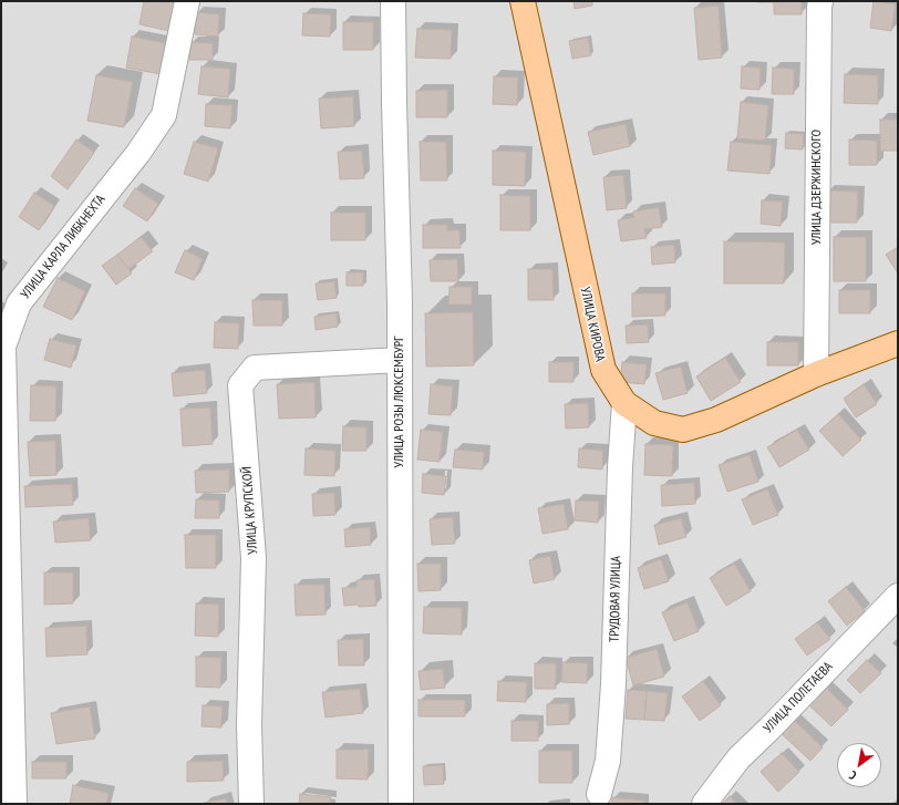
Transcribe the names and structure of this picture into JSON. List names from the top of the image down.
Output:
{
  "streets": {
    "main road": ["УЛИЦА КИРОВА"],
    "street": [
      "УЛИЦА ДЗЕРЖИНСКОГО",
      "УЛИЦА КАРЛА ЛИБКНЕХТА",
      "УЛИЦА РОЗЫ ЛЮКСЕМБУРГ",
      "УЛИЦА КРУПСКОЙ",
      "ТРУДОВАЯ УЛИЦА",
      "УЛИЦА ПОЛЕТАЕВА"
    ]
  },
  "crossings": [
    ["УЛИЦА ДЗЕРЖИНСКОГО", "УЛИЦА КИРОВА"],
    ["УЛИЦА КИРОВА", "ТРУДОВАЯ УЛИЦА"],
    ["УЛИЦА РОЗЫ ЛЮКСЕМБУРГ", "УЛИЦА КРУПСКОЙ"]
  ],
  "north": "bottom left"
}
